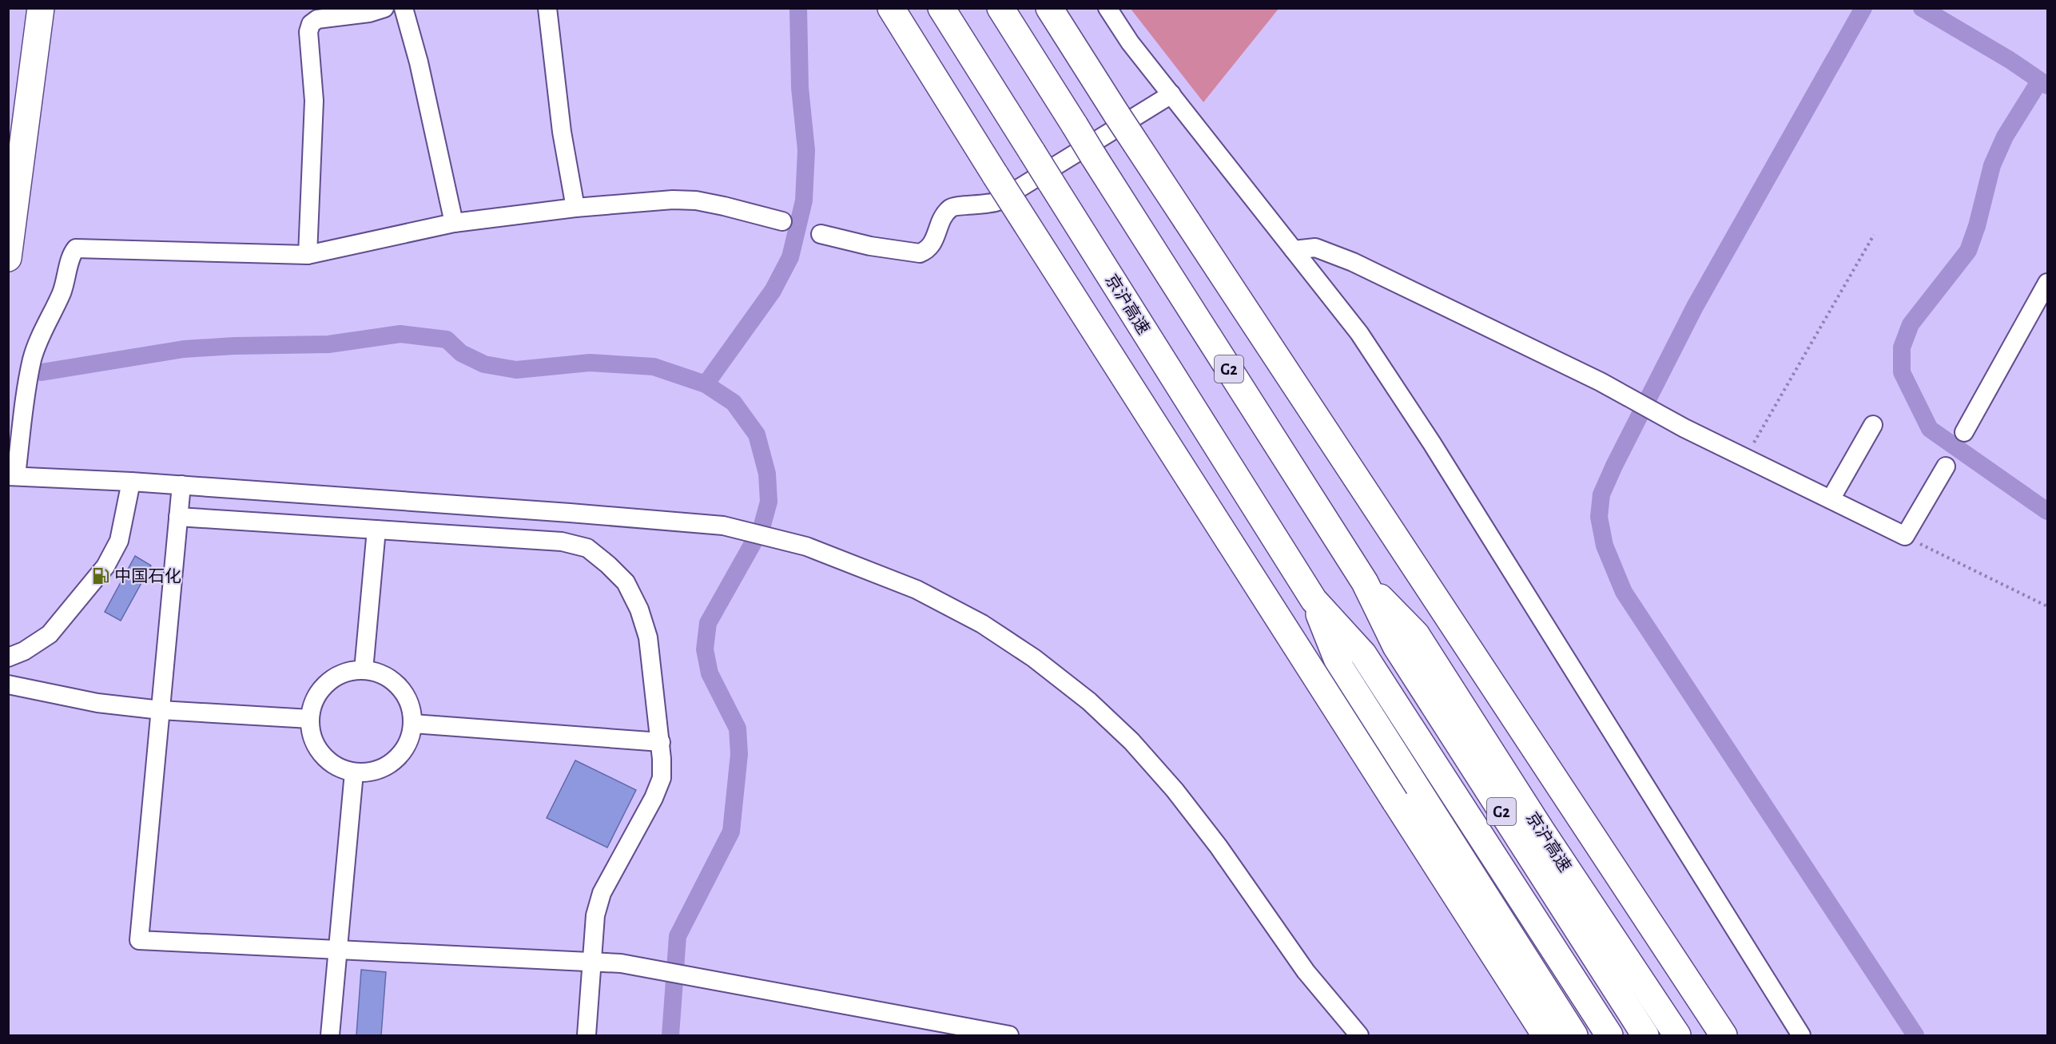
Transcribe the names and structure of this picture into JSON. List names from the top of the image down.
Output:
{
  "streets": {
    "highway": ["京沪高速", "G2"]
  },
  "places": {
    "fuel station": ["中国石化"]
  }
}
